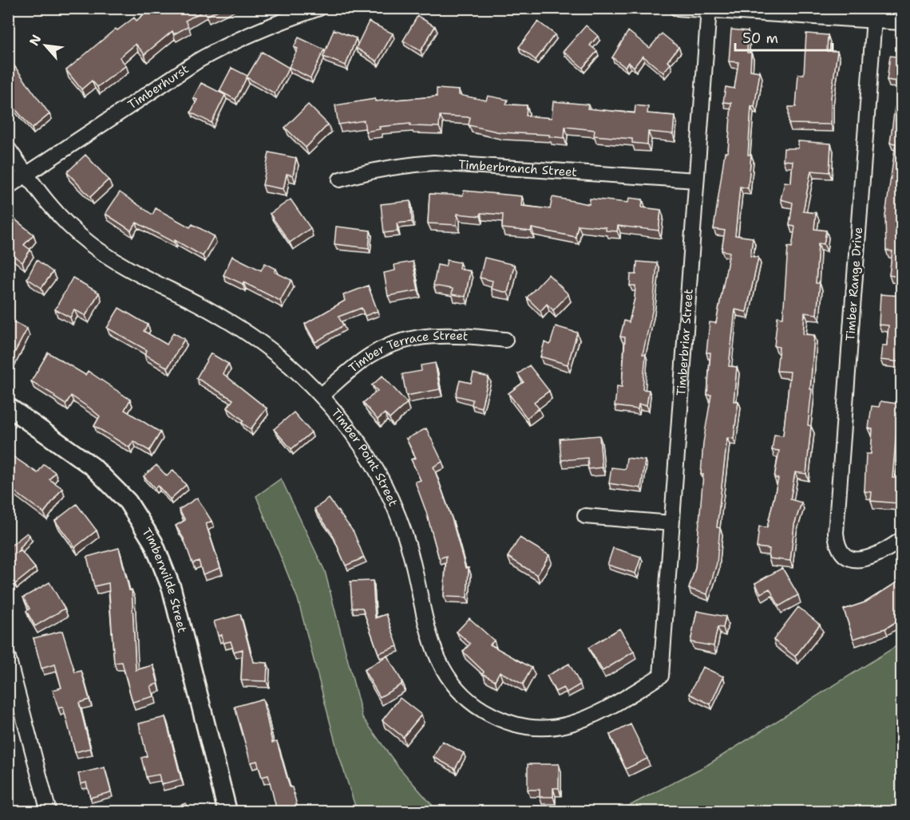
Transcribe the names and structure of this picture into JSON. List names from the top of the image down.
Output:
{
  "streets": {
    "street": [
      "Timberhurst",
      "Timberbranch Street",
      "Timber Range Drive",
      "Timberbriar Street",
      "Timber Terrace Street",
      "Timber Point Street",
      "Timberwilde Street"
    ]
  },
  "crossings": [
    ["Timberhurst", "Timber Point Street"],
    ["Timberbranch Street", "Timberbriar Street"],
    ["Timberbriar Street", "Timber Point Street"],
    ["Timber Terrace Street", "Timber Point Street"]
  ],
  "scale_bar": "50 m",
  "north": "top left"
}
